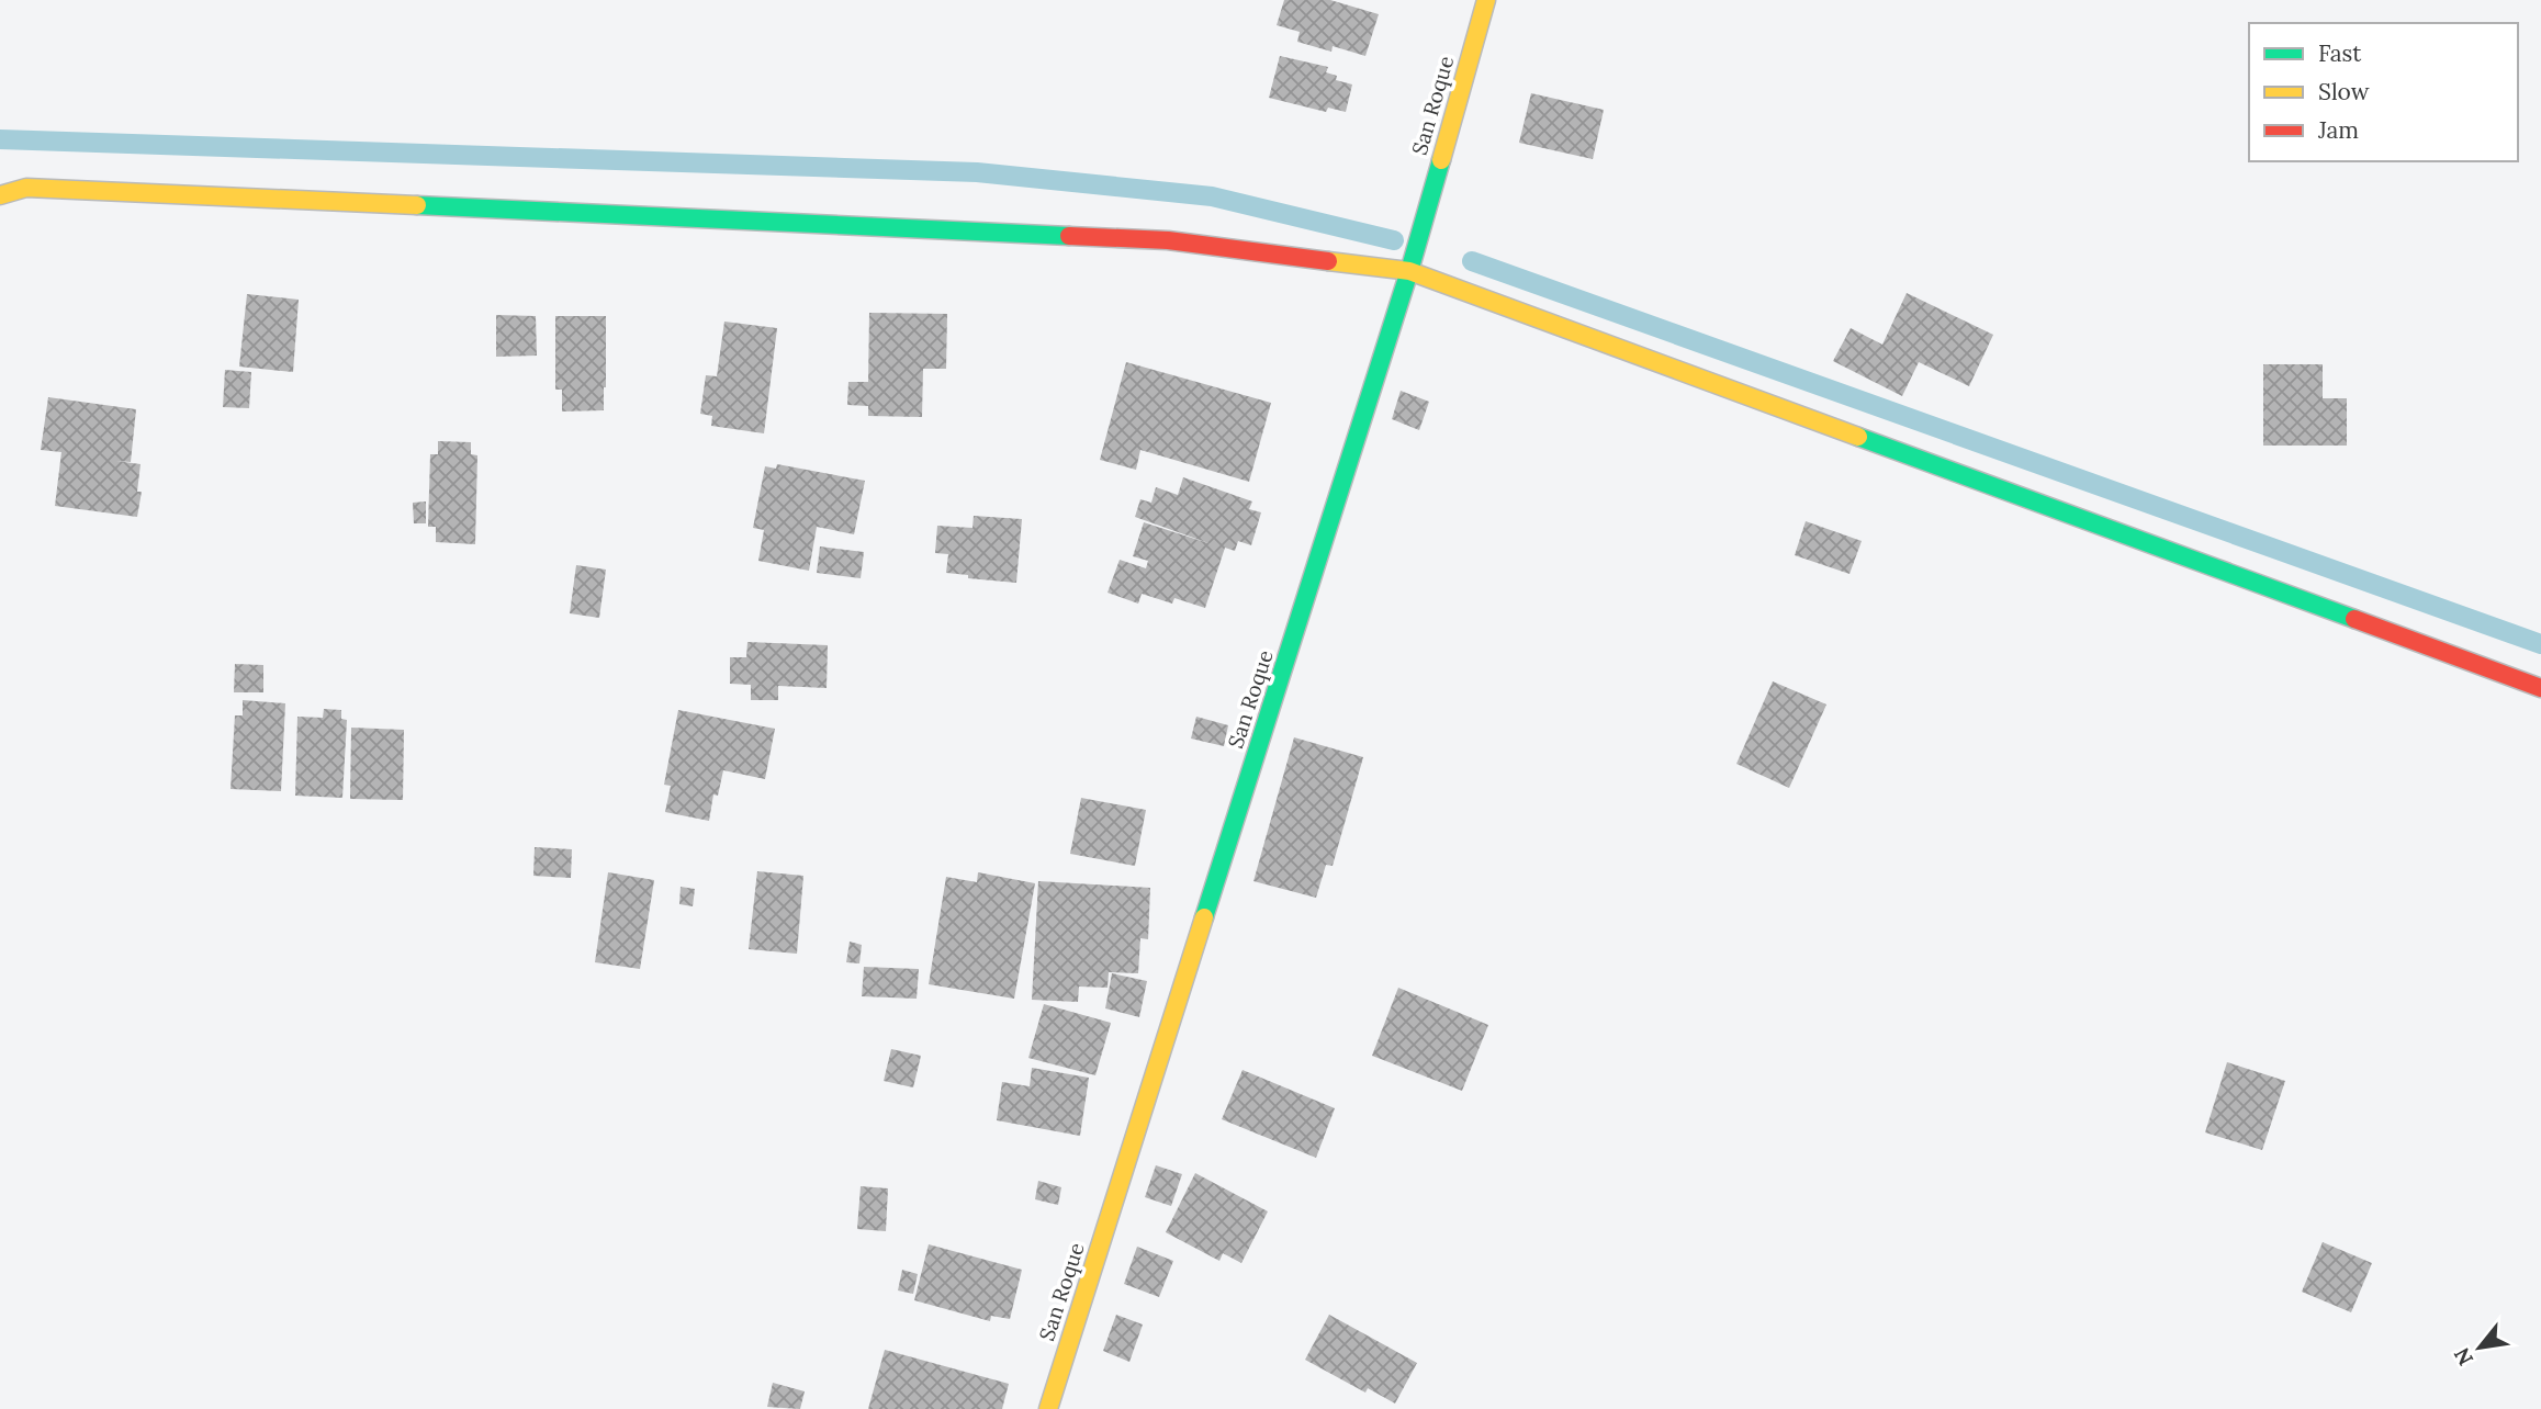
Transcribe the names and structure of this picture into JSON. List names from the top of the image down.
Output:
{
  "streets": {
    "street": ["San Roque"]
  },
  "legend": ["Fast", "Slow", "Jam"],
  "north": "bottom left"
}
